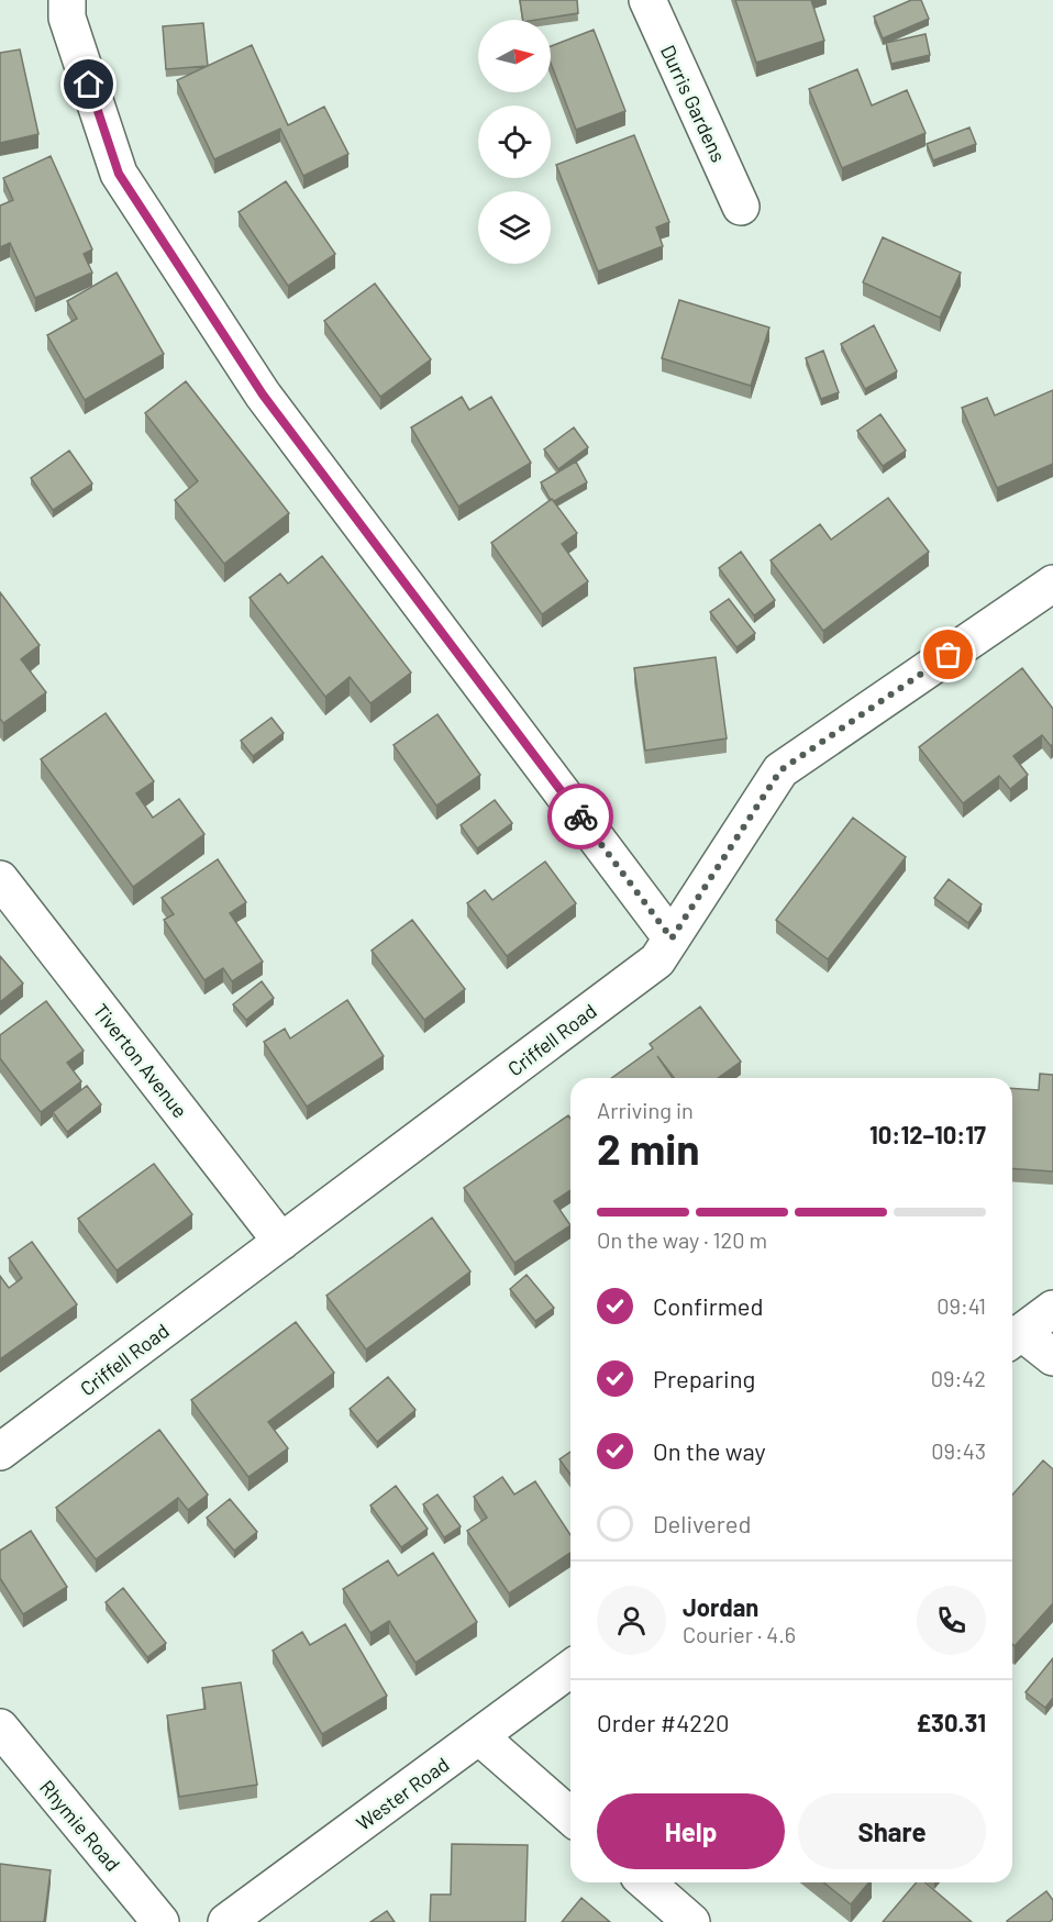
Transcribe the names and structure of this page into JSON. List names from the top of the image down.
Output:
{
  "streets": {
    "street": [
      "Durris Gardens",
      "Criffell Road",
      "Tiverton Avenue",
      "Wester Road",
      "Rhymie Road"
    ]
  },
  "crossings": [
    ["Criffell Road", "Tiverton Avenue"]
  ],
  "north": "right",
  "page": {
    "heading": ["2 min", "Arriving in", "10:12–10:17"],
    "panel": [
      "Jordan",
      "Courier · 4.6",
      "Order #4220",
      "£30.31"
    ],
    "bar": "On the way · 120 m",
    "list": [
      ["Confirmed", "09:41"],
      ["Preparing", "09:42"],
      ["On the way", "09:43"],
      "Delivered"
    ],
    "buttons": ["Help", "Share"]
  }
}
